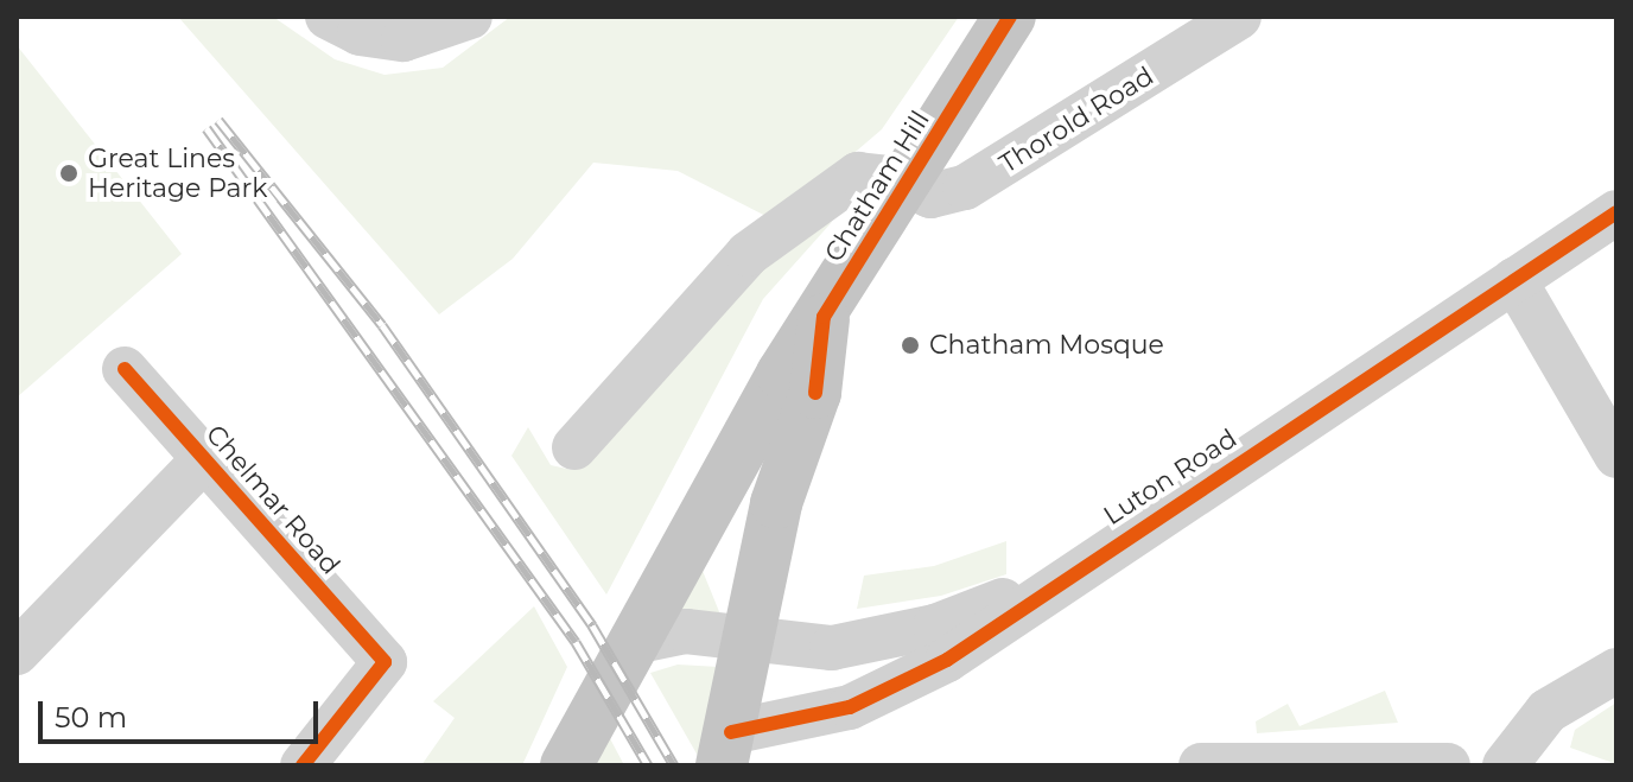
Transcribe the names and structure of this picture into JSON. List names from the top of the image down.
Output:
{
  "streets": {
    "main road": ["Chatham Hill"],
    "street": ["Thorold Road", "Luton Road", "Chelmar Road"]
  },
  "crossings": [
    ["Thorold Road", "Chatham Hill"],
    ["Chatham Hill", "Luton Road"]
  ],
  "places": ["Great Lines Heritage Park", "Chatham Mosque"],
  "scale_bar": "50 m"
}
